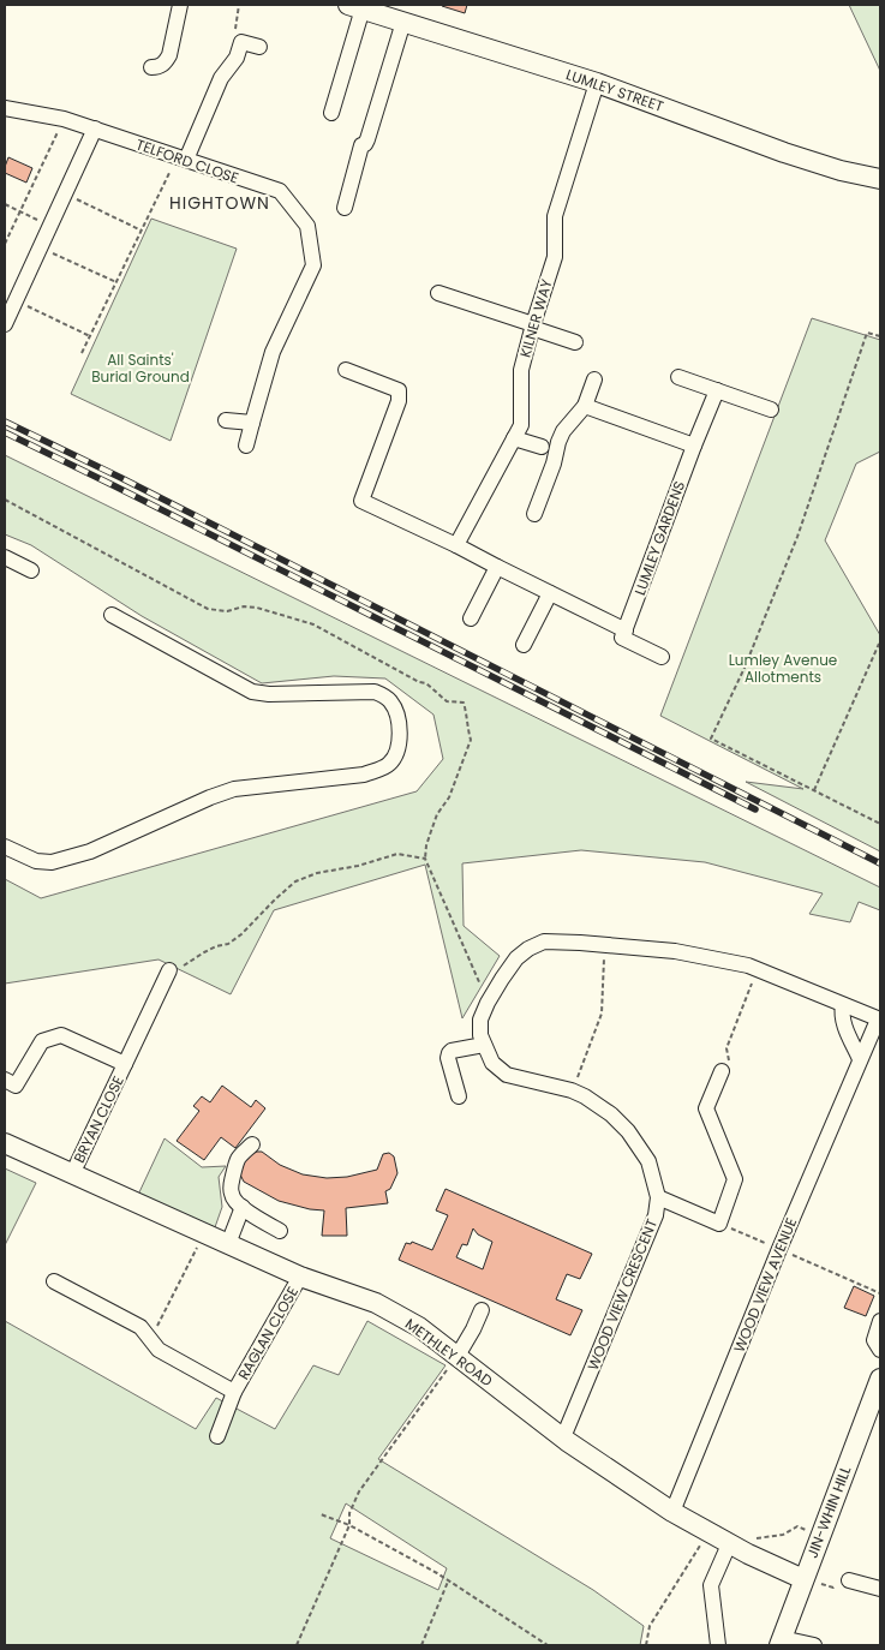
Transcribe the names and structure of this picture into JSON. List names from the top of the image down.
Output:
{
  "streets": {
    "main road": ["LUMLEY STREET", "METHLEY ROAD", "JIN-WHIN HILL"],
    "street": [
      "TELFORD CLOSE",
      "KILNER WAY",
      "LUMLEY GARDENS",
      "BRYAN CLOSE",
      "WOOD VIEW AVENUE",
      "WOOD VIEW CRESCENT",
      "RAGLAN CLOSE"
    ]
  },
  "crossings": [
    ["LUMLEY STREET", "KILNER WAY"],
    ["BRYAN CLOSE", "METHLEY ROAD"],
    ["WOOD VIEW AVENUE", "WOOD VIEW CRESCENT"],
    ["WOOD VIEW AVENUE", "METHLEY ROAD"],
    ["WOOD VIEW CRESCENT", "METHLEY ROAD"],
    ["RAGLAN CLOSE", "METHLEY ROAD"],
    ["METHLEY ROAD", "JIN-WHIN HILL"]
  ],
  "districts": ["HIGHTOWN"],
  "parks": ["All Saints' Burial Ground", "Lumley Avenue Allotments"]
}
